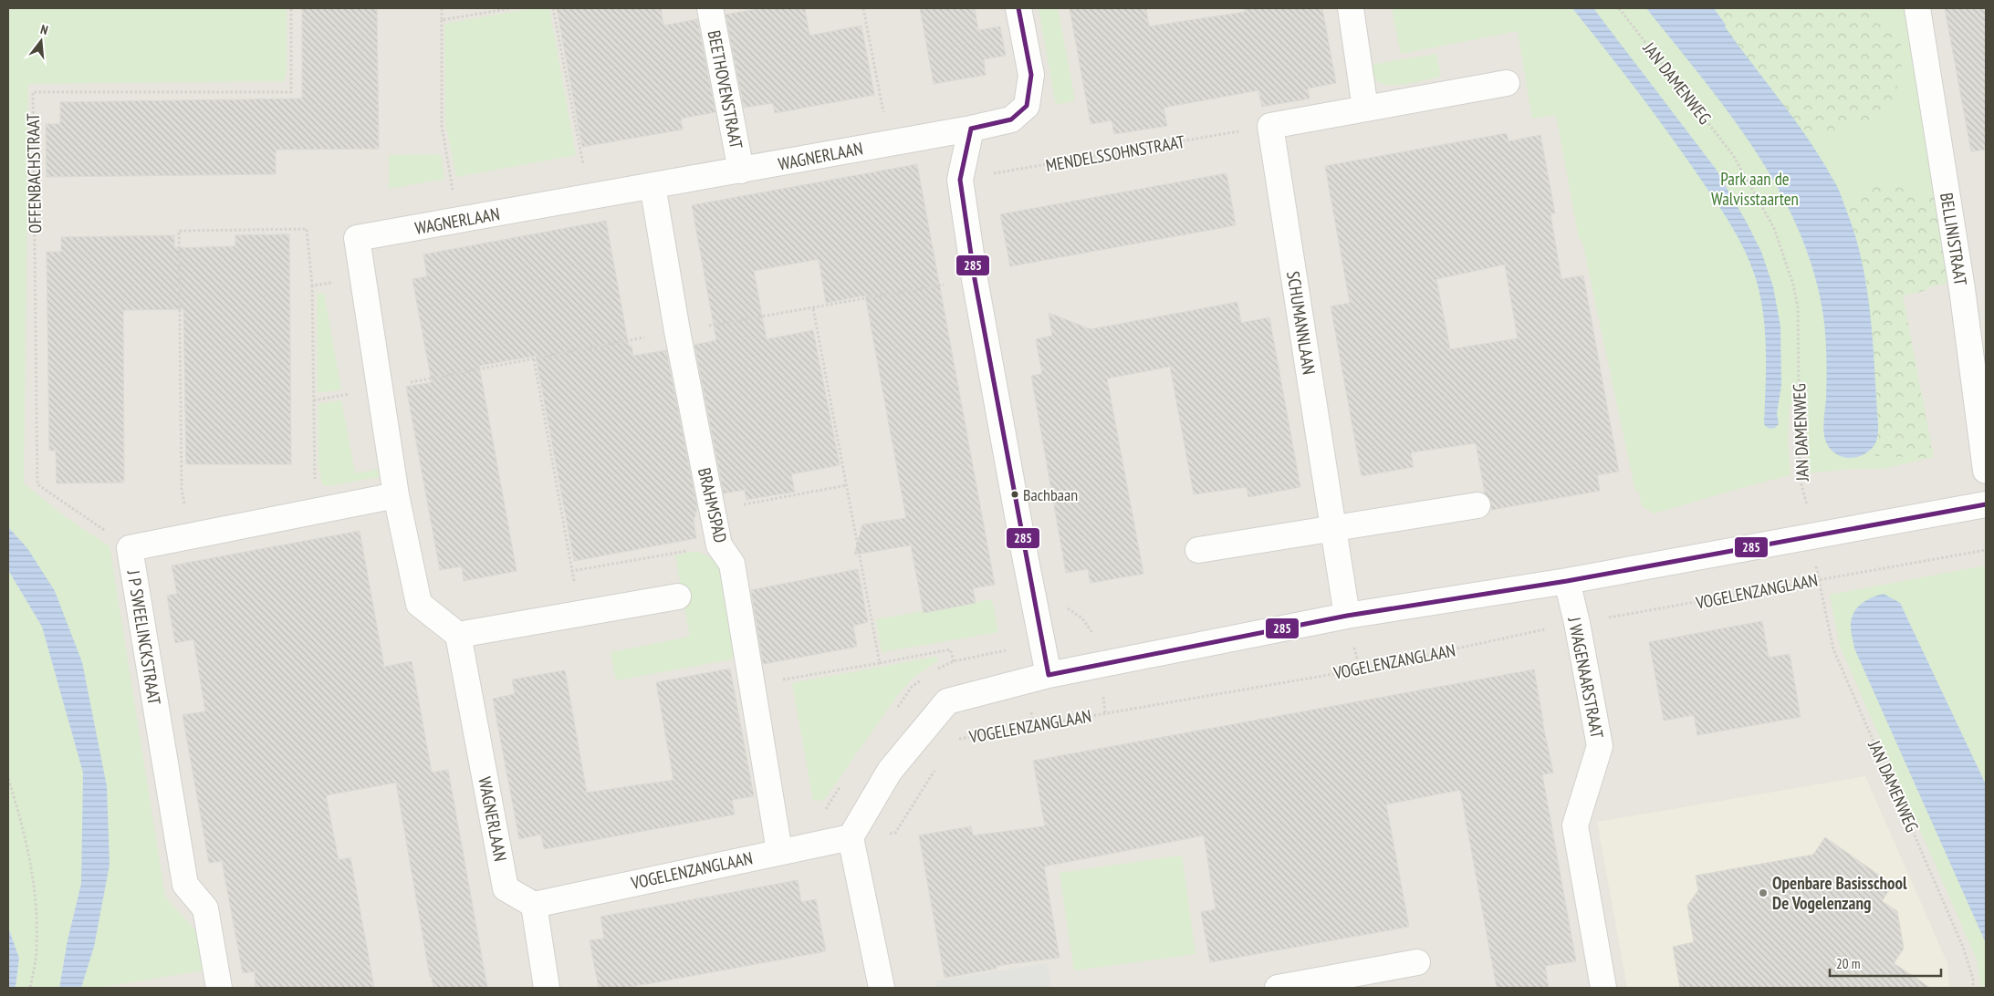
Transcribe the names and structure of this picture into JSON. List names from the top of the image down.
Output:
{
  "streets": {
    "street": [
      "BEETHOVENSTRAAT",
      "WAGNERLAAN",
      "BELLINISTRAAT",
      "SCHUMANNLAAN",
      "BRAHMSPAD",
      "VOGELENZANGLAAN",
      "J P SWEELINCKSTRAAT",
      "J WAGENAARSTRAAT"
    ],
    "path": ["JAN DAMENWEG", "MENDELSSOHNSTRAAT", "OFFENBACHSTRAAT"]
  },
  "crossings": [
    ["JAN DAMENWEG", "VOGELENZANGLAAN"],
    ["BEETHOVENSTRAAT", "WAGNERLAAN"],
    ["MENDELSSOHNSTRAAT", "SCHUMANNLAAN"],
    ["WAGNERLAAN", "BRAHMSPAD"],
    ["WAGNERLAAN", "VOGELENZANGLAAN"],
    ["WAGNERLAAN", "J P SWEELINCKSTRAAT"],
    ["OFFENBACHSTRAAT", "J P SWEELINCKSTRAAT"],
    ["BRAHMSPAD", "VOGELENZANGLAAN"],
    ["VOGELENZANGLAAN", "J WAGENAARSTRAAT"]
  ],
  "parks": ["Park aan de Walvisstaarten"],
  "places": ["Bachbaan", "Openbare Basisschool De Vogelenzang"],
  "lines": ["transit line 285"],
  "scale_bar": "20 m",
  "north": "top"
}
